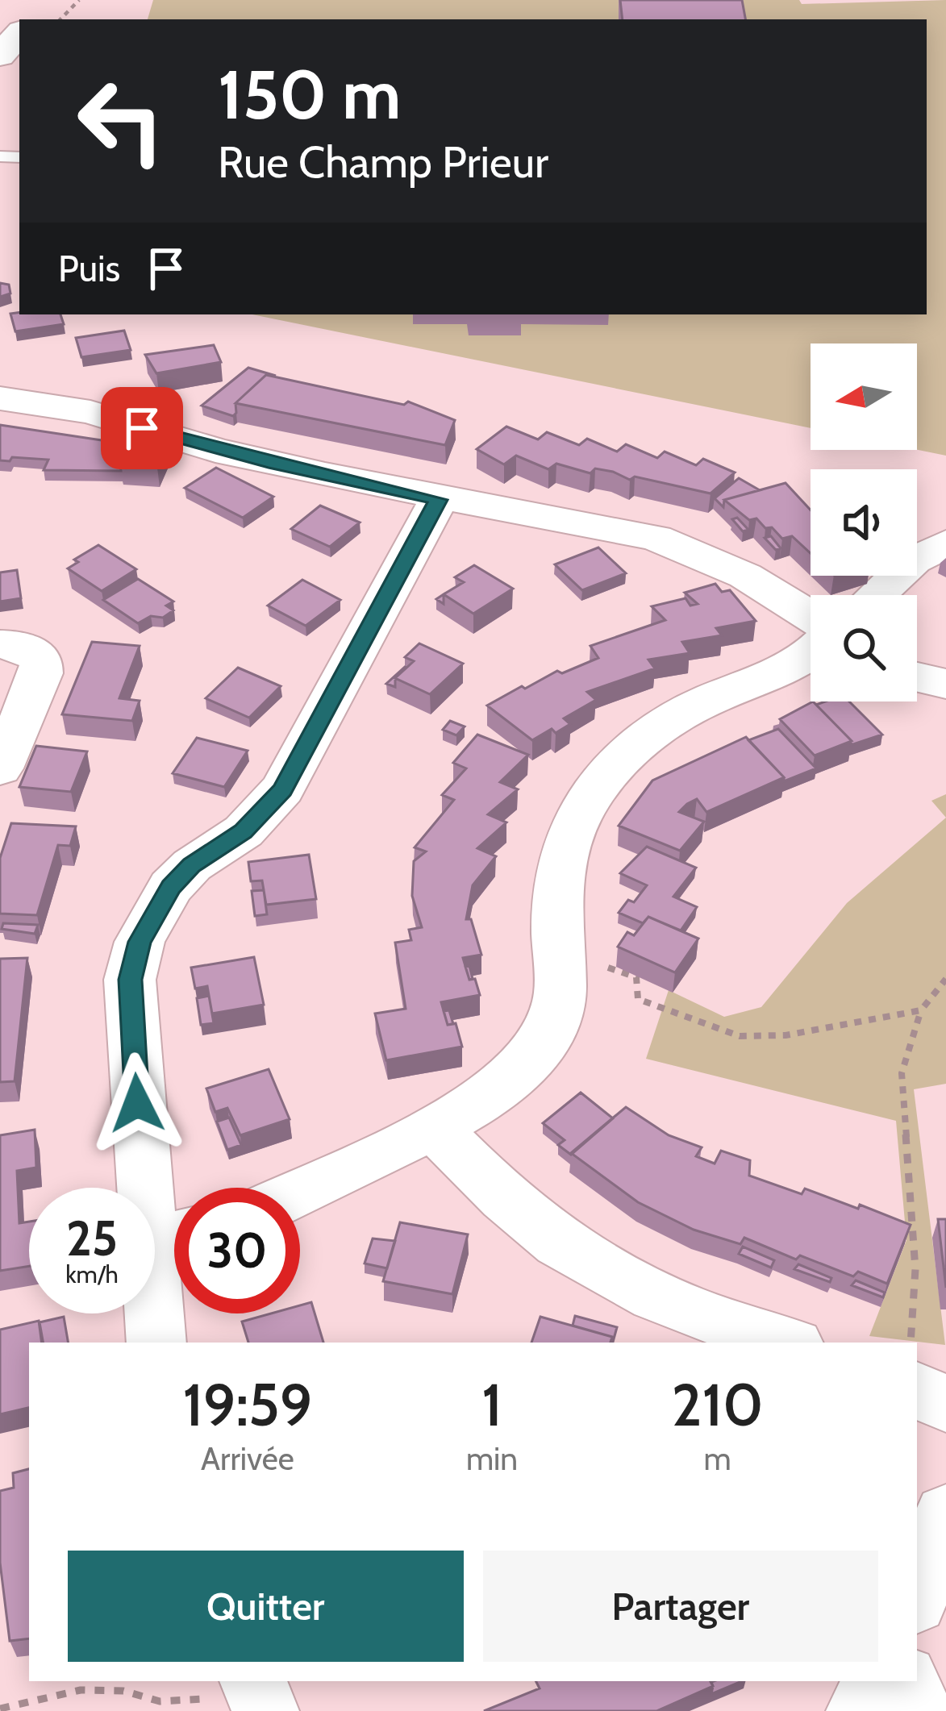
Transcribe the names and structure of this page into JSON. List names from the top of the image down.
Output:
{
  "north": "left",
  "page": {
    "turn": ["150 m", "Rue Champ Prieur"],
    "then": "Puis",
    "speed": "25 km/h",
    "limit": "30",
    "eta": [
      "19:59",
      "Arrivée",
      "1",
      "min",
      "210",
      "m"
    ],
    "buttons": ["Quitter", "Partager"]
  }
}
